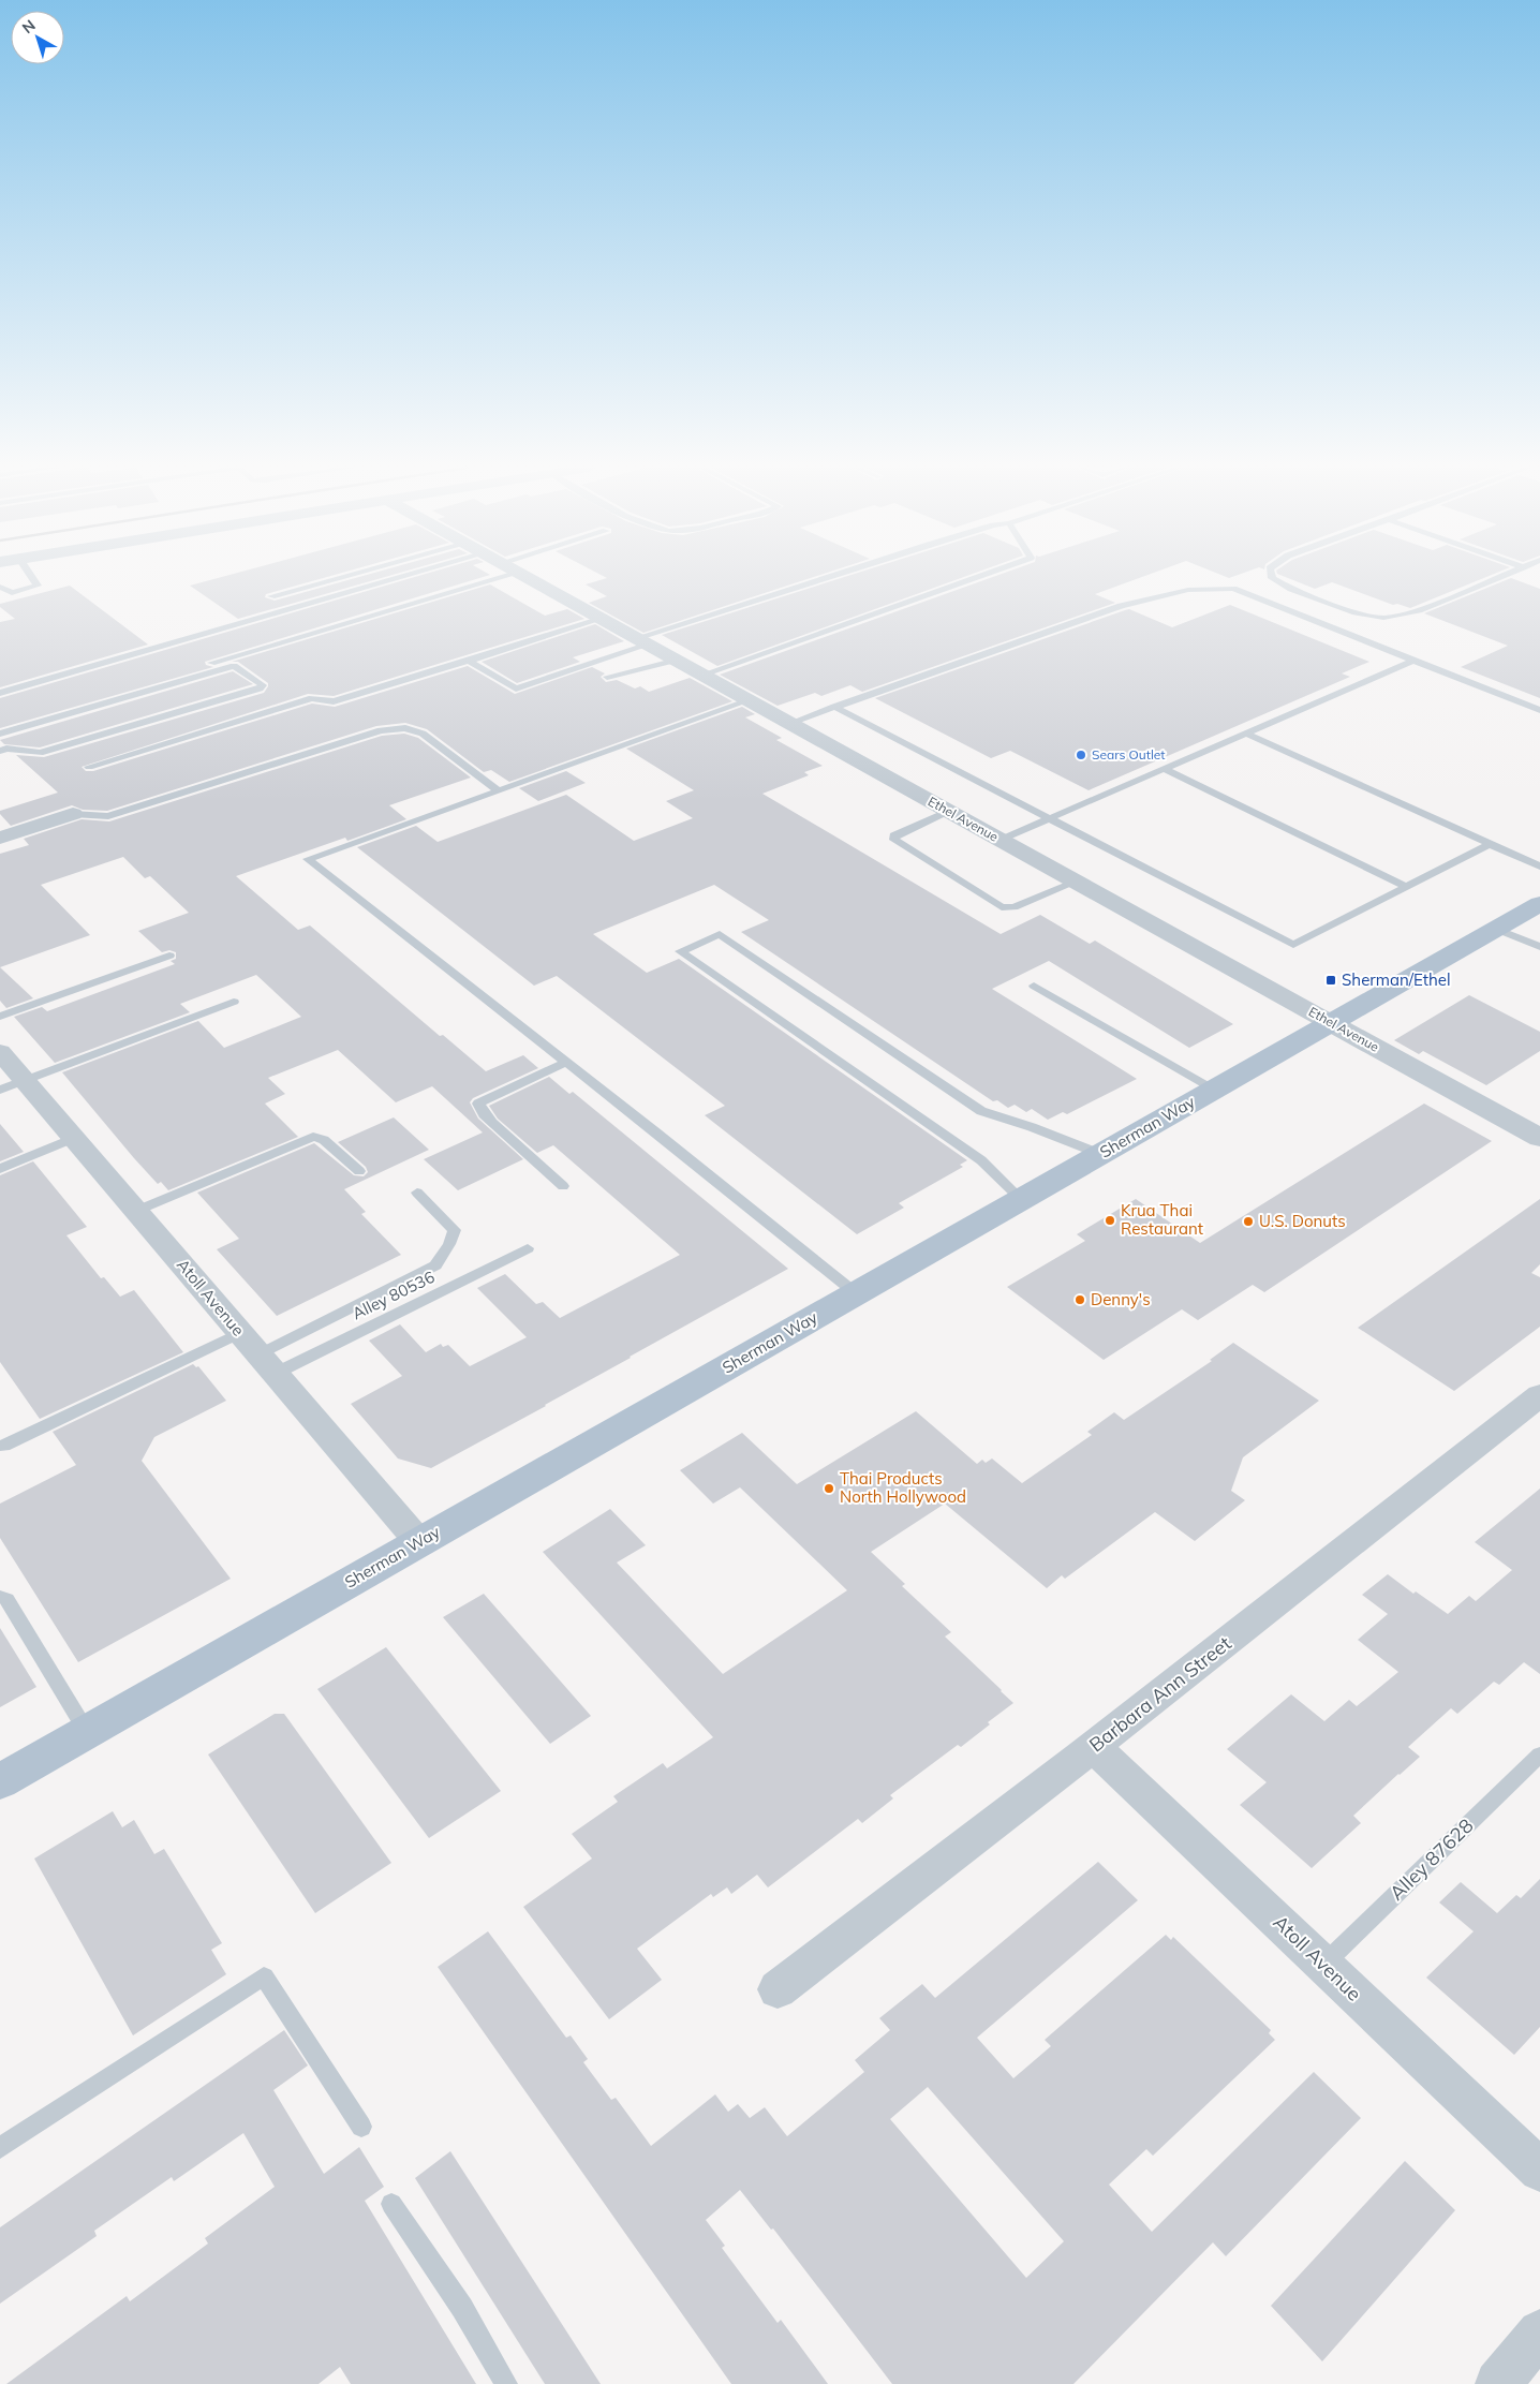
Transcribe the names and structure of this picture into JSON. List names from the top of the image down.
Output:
{
  "streets": {
    "main road": ["Sherman Way"],
    "street": ["Ethel Avenue", "Atoll Avenue", "Barbara Ann Street"],
    "lane": ["Alley 80536", "Alley 87628"]
  },
  "crossings": [
    ["Ethel Avenue", "Sherman Way"],
    ["Sherman Way", "Atoll Avenue"],
    ["Alley 80536", "Atoll Avenue"],
    ["Atoll Avenue", "Barbara Ann Street"],
    ["Atoll Avenue", "Alley 87628"]
  ],
  "places": {
    "other": [
      "Sears Outlet",
      "Krua Thai Restaurant",
      "U.S. Donuts",
      "Denny's",
      "Thai Products North Hollywood"
    ],
    "transit": ["Sherman/Ethel"]
  },
  "north": "top left"
}
